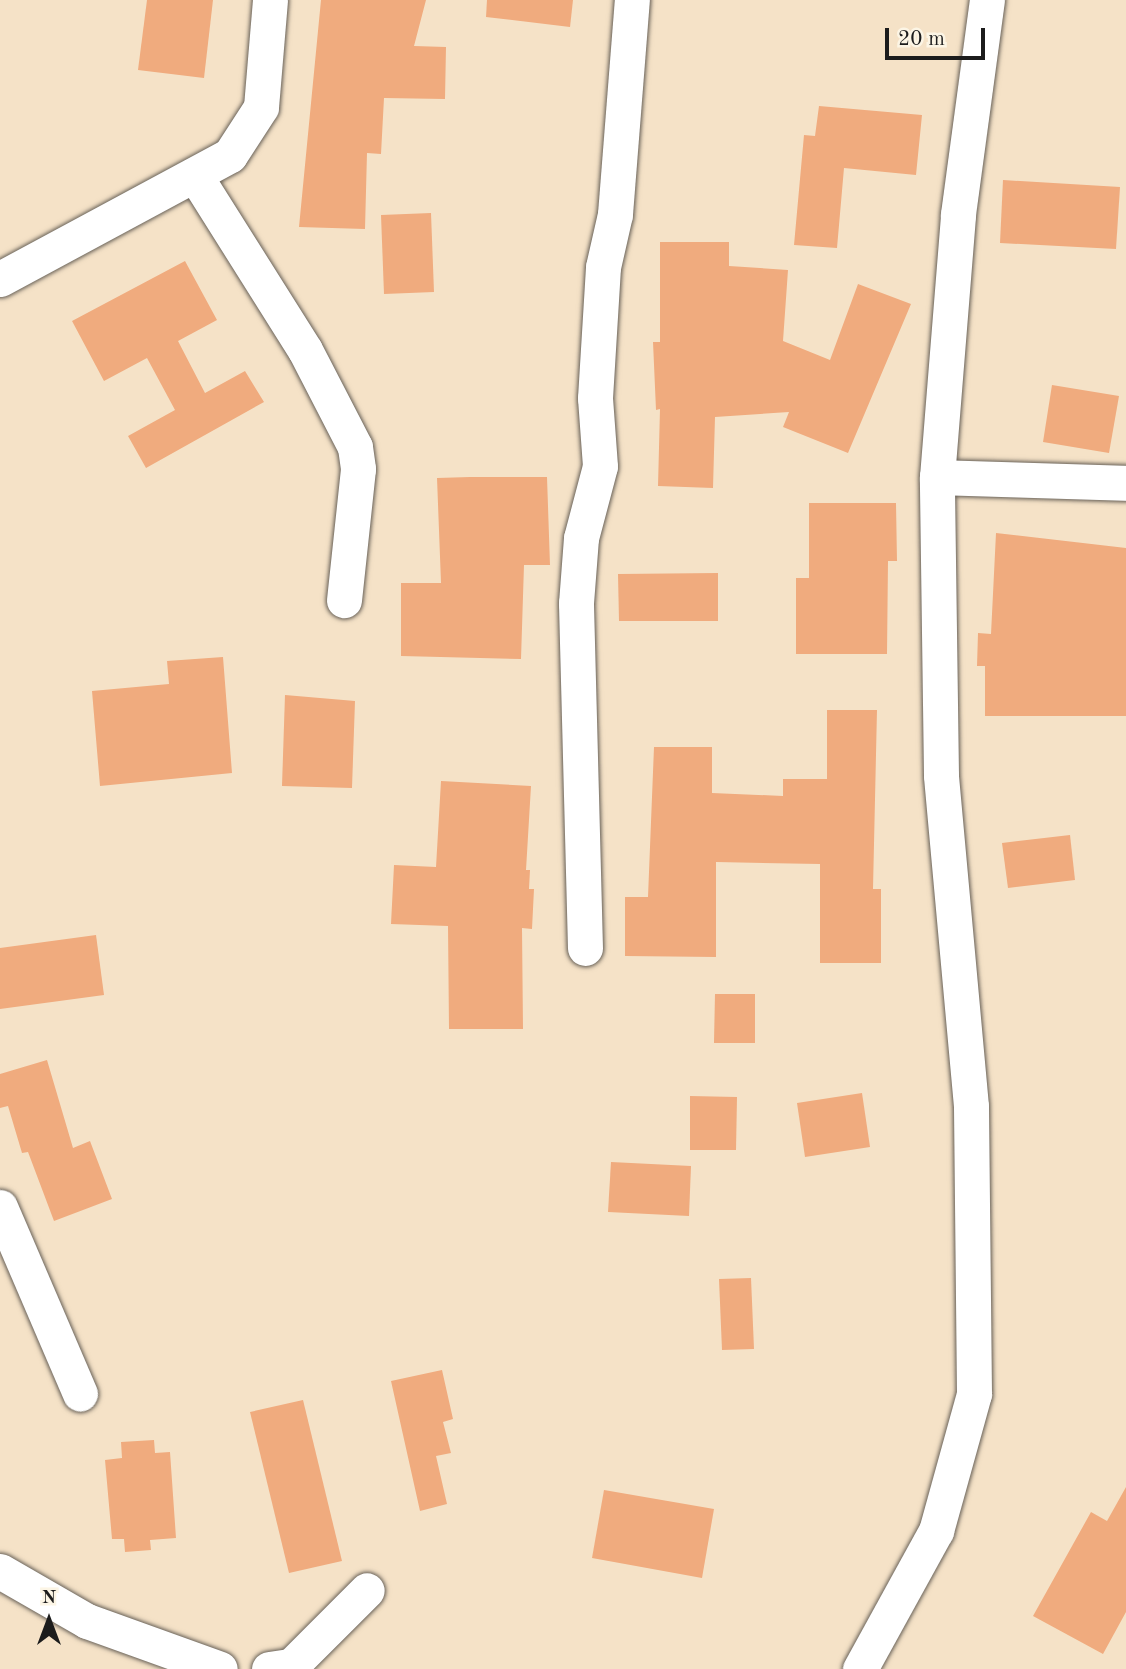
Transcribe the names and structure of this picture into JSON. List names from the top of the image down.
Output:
{
  "scale_bar": "20 m",
  "north": "top"
}
